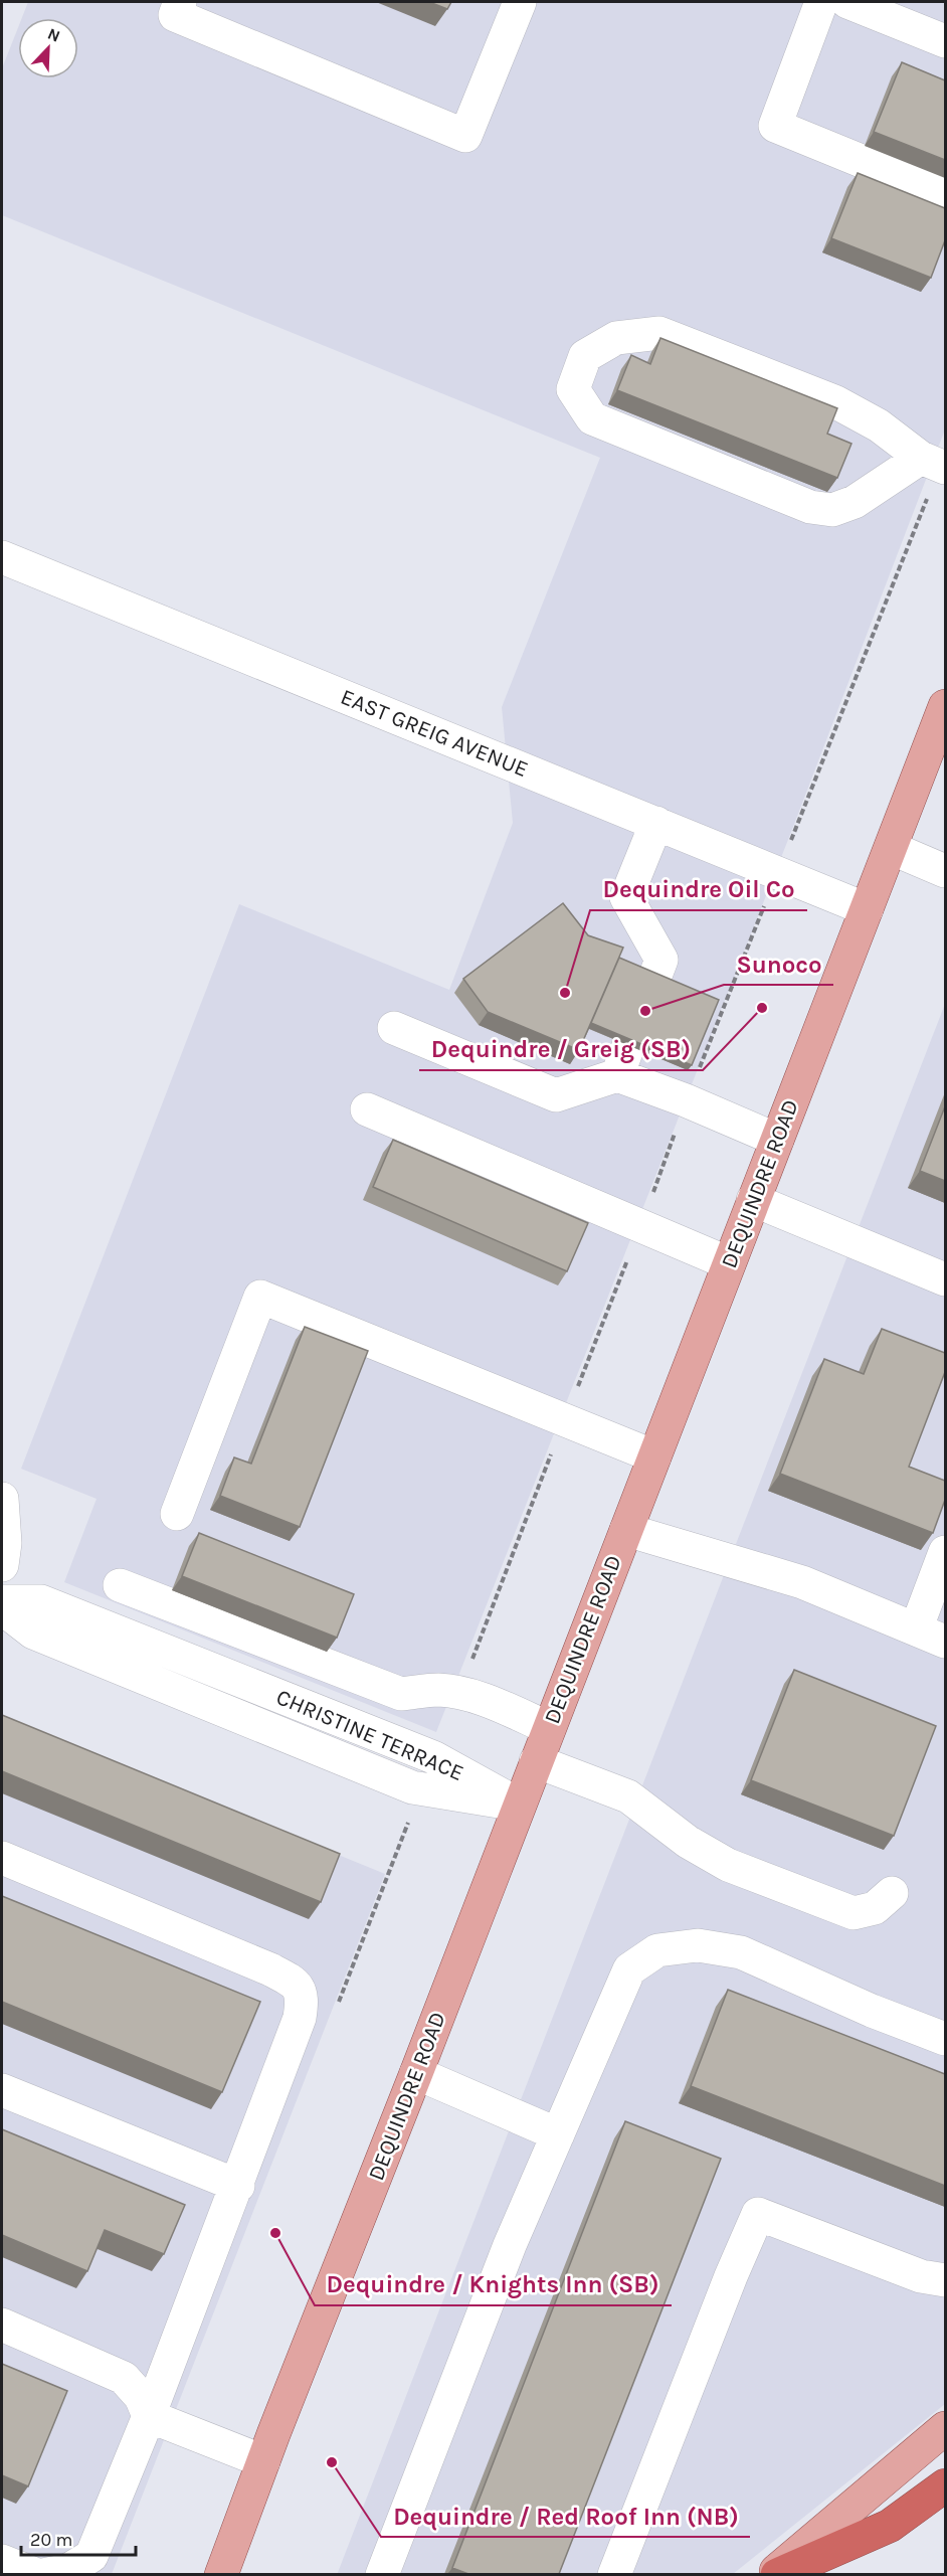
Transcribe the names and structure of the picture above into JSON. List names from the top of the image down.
{
  "streets": {
    "main road": ["DEQUINDRE ROAD"],
    "street": ["EAST GREIG AVENUE", "CHRISTINE TERRACE"]
  },
  "crossings": [
    ["EAST GREIG AVENUE", "DEQUINDRE ROAD"],
    ["DEQUINDRE ROAD", "CHRISTINE TERRACE"]
  ],
  "places": [
    "Dequindre Oil Co",
    "Dequindre / Greig (SB)",
    "Sunoco",
    "Dequindre / Knights Inn (SB)",
    "Dequindre / Red Roof Inn (NB)"
  ],
  "scale_bar": "20 m",
  "north": "top right"
}
